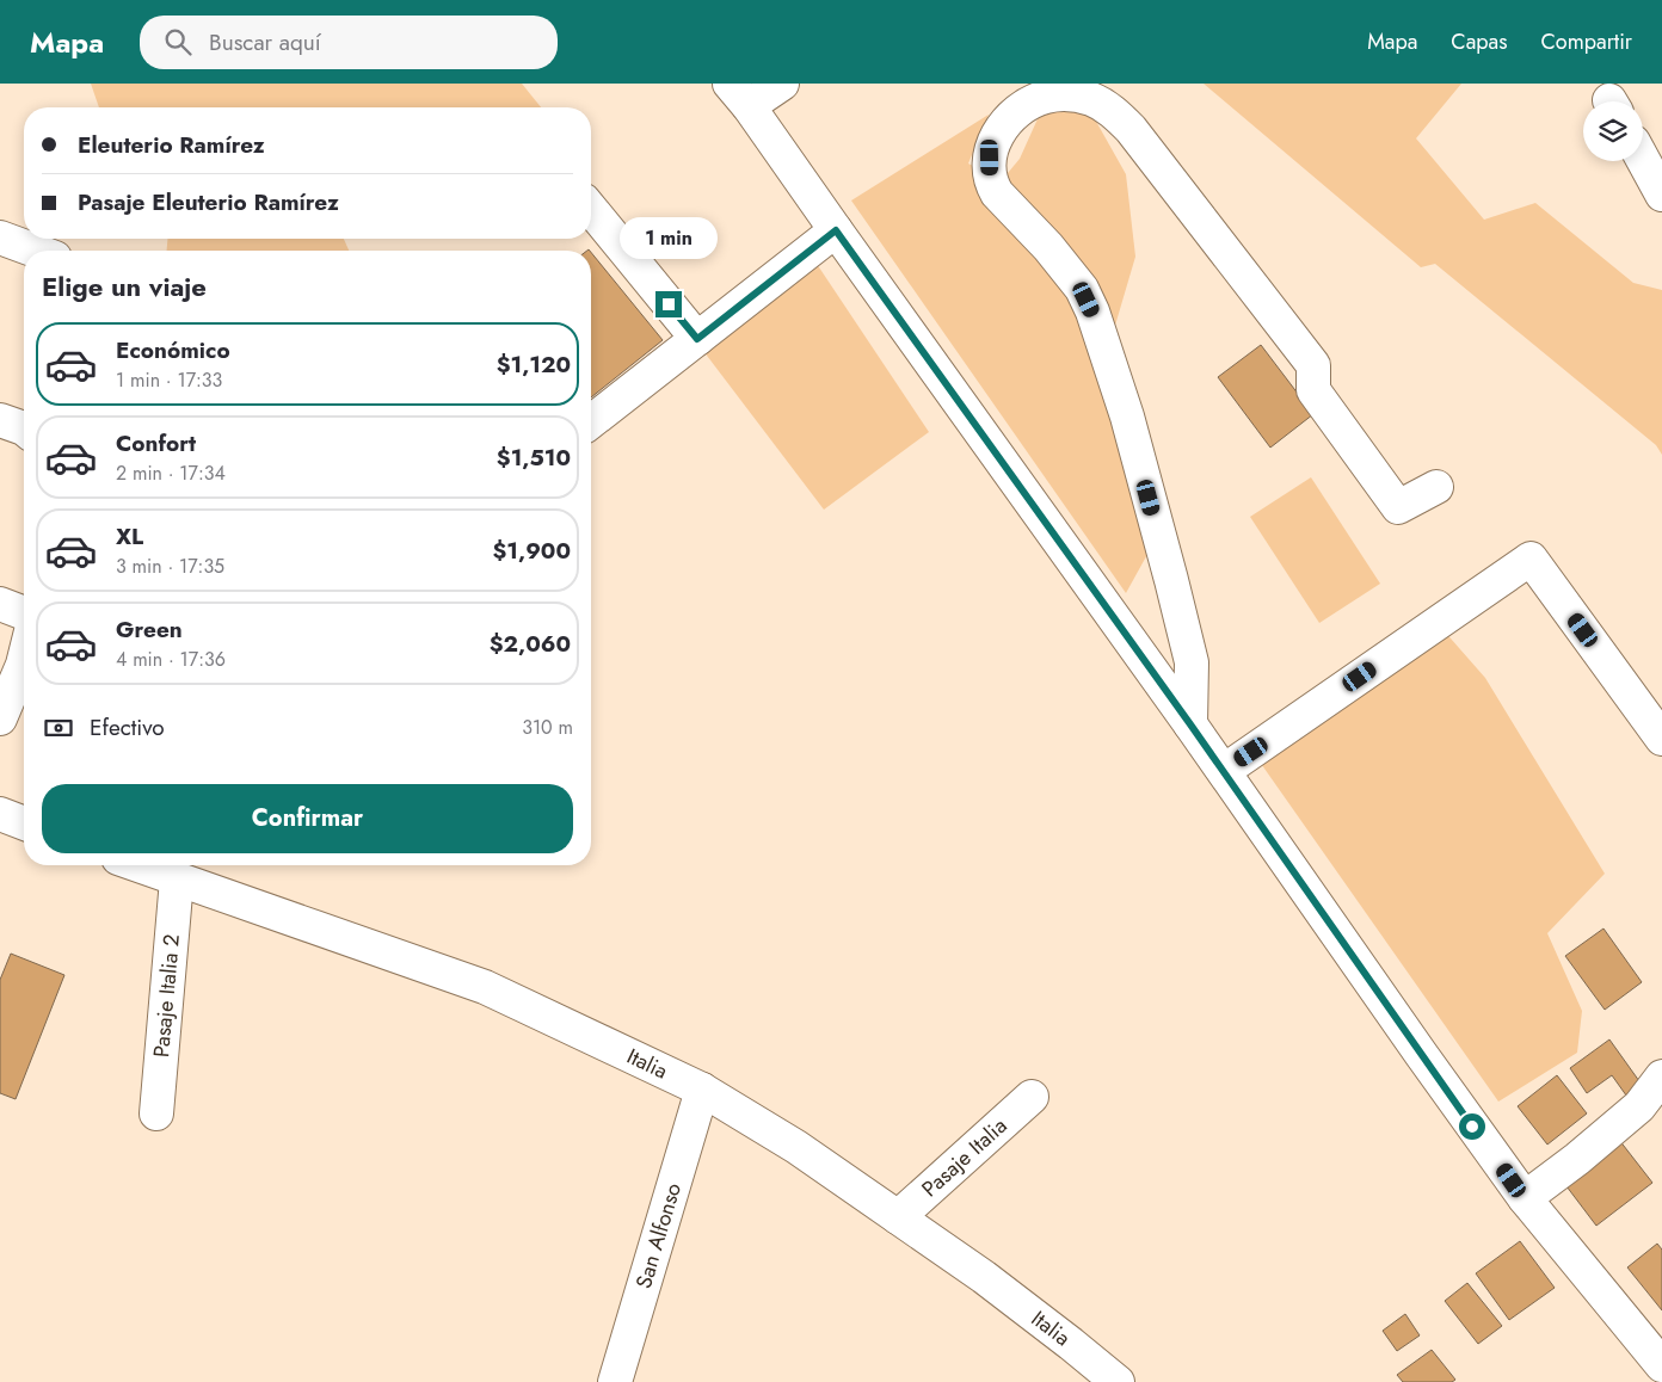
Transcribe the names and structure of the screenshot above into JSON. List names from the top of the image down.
{
  "streets": {
    "street": [
      "Pasaje Italia 2",
      "Italia",
      "Pasaje Italia",
      "San Alfonso"
    ]
  },
  "crossings": [
    ["Pasaje Italia 2", "Italia"],
    ["Italia", "Pasaje Italia"],
    ["Italia", "San Alfonso"]
  ],
  "page": {
    "header": "Mapa",
    "search": "Buscar aquí",
    "nav": ["Mapa", "Capas", "Compartir"],
    "banner": ["Eleuterio Ramírez", "Pasaje Eleuterio Ramírez"],
    "bubble": "1 min",
    "heading": "Elige un viaje",
    "list": [
      {
        "name": "Económico",
        "note": "1 min · 17:33",
        "value": "$1,120"
      },
      {
        "name": "Confort",
        "note": "2 min · 17:34",
        "value": "$1,510"
      },
      {
        "name": "XL",
        "note": "3 min · 17:35",
        "value": "$1,900"
      },
      {
        "name": "Green",
        "note": "4 min · 17:36",
        "value": "$2,060"
      }
    ],
    "pay": ["Efectivo", "310 m"],
    "buttons": "Confirmar"
  }
}
